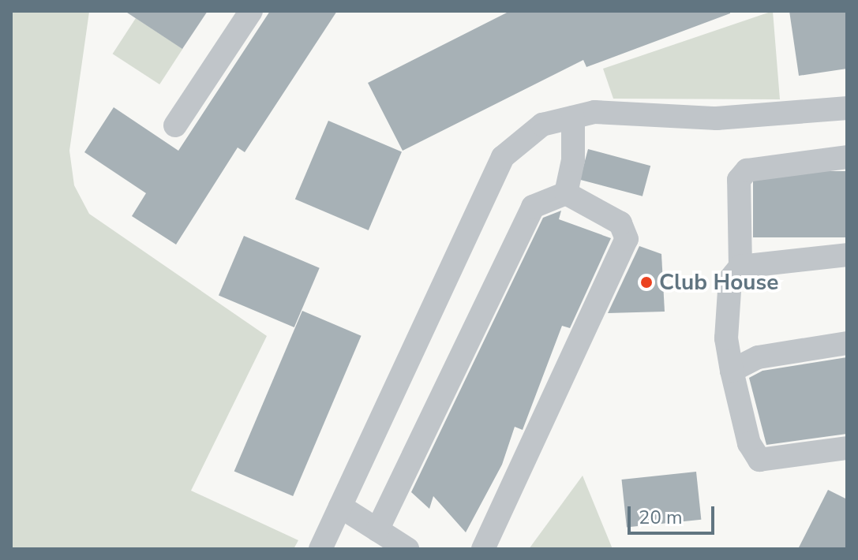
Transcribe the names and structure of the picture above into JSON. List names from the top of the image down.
{
  "places": ["Club House"],
  "scale_bar": "20 m"
}
